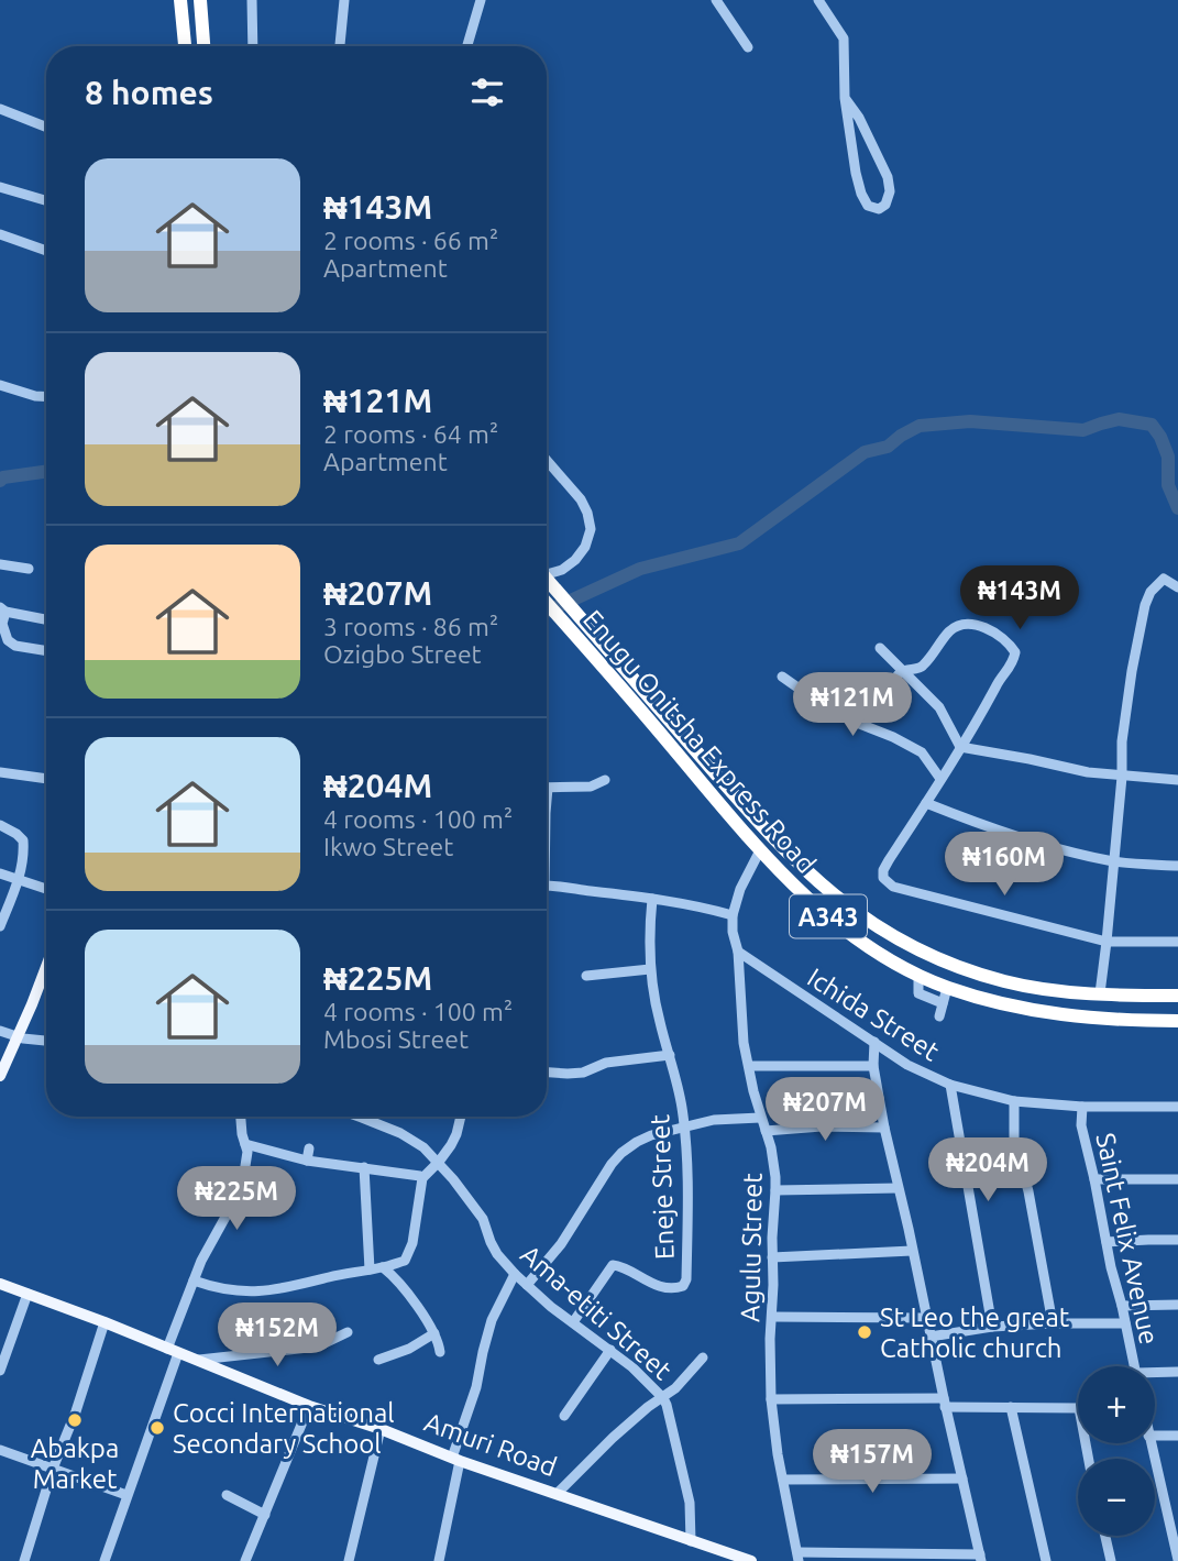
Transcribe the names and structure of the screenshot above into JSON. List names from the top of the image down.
{
  "streets": {
    "highway": ["Enugu Onitsha Express Road", "A343"],
    "main road": ["Amuri Road"],
    "street": [
      "Ichida Street",
      "Eneje Street",
      "Saint Felix Avenue",
      "Agulu Street",
      "Ama-etiti Street"
    ]
  },
  "crossings": [
    ["Enugu Onitsha Express Road", "Agulu Street"],
    ["Ichida Street", "Saint Felix Avenue"],
    ["Ichida Street", "Agulu Street"],
    ["Eneje Street", "Ama-etiti Street"],
    ["Ama-etiti Street", "Amuri Road"]
  ],
  "places": ["St Leo the great Catholic church", "Abakpa Market", "Cocci International Secondary School"],
  "page": {
    "heading": "8 homes",
    "list": [
      {
        "name": "₦143M",
        "note": "2 rooms · 66 m² · Apartment"
      },
      {
        "name": "₦121M",
        "note": "2 rooms · 64 m² · Apartment"
      },
      {
        "name": "₦207M",
        "note": "3 rooms · 86 m² · Ozigbo Street"
      },
      {
        "name": "₦204M",
        "note": "4 rooms · 100 m² · Ikwo Street"
      },
      {
        "name": "₦225M",
        "note": "4 rooms · 100 m² · Mbosi Street"
      }
    ],
    "price": [
      "₦143M",
      "₦121M",
      "₦160M",
      "₦207M",
      "₦204M",
      "₦225M",
      "₦152M",
      "₦157M"
    ],
    "map_buttons": ["+", "−"]
  }
}
